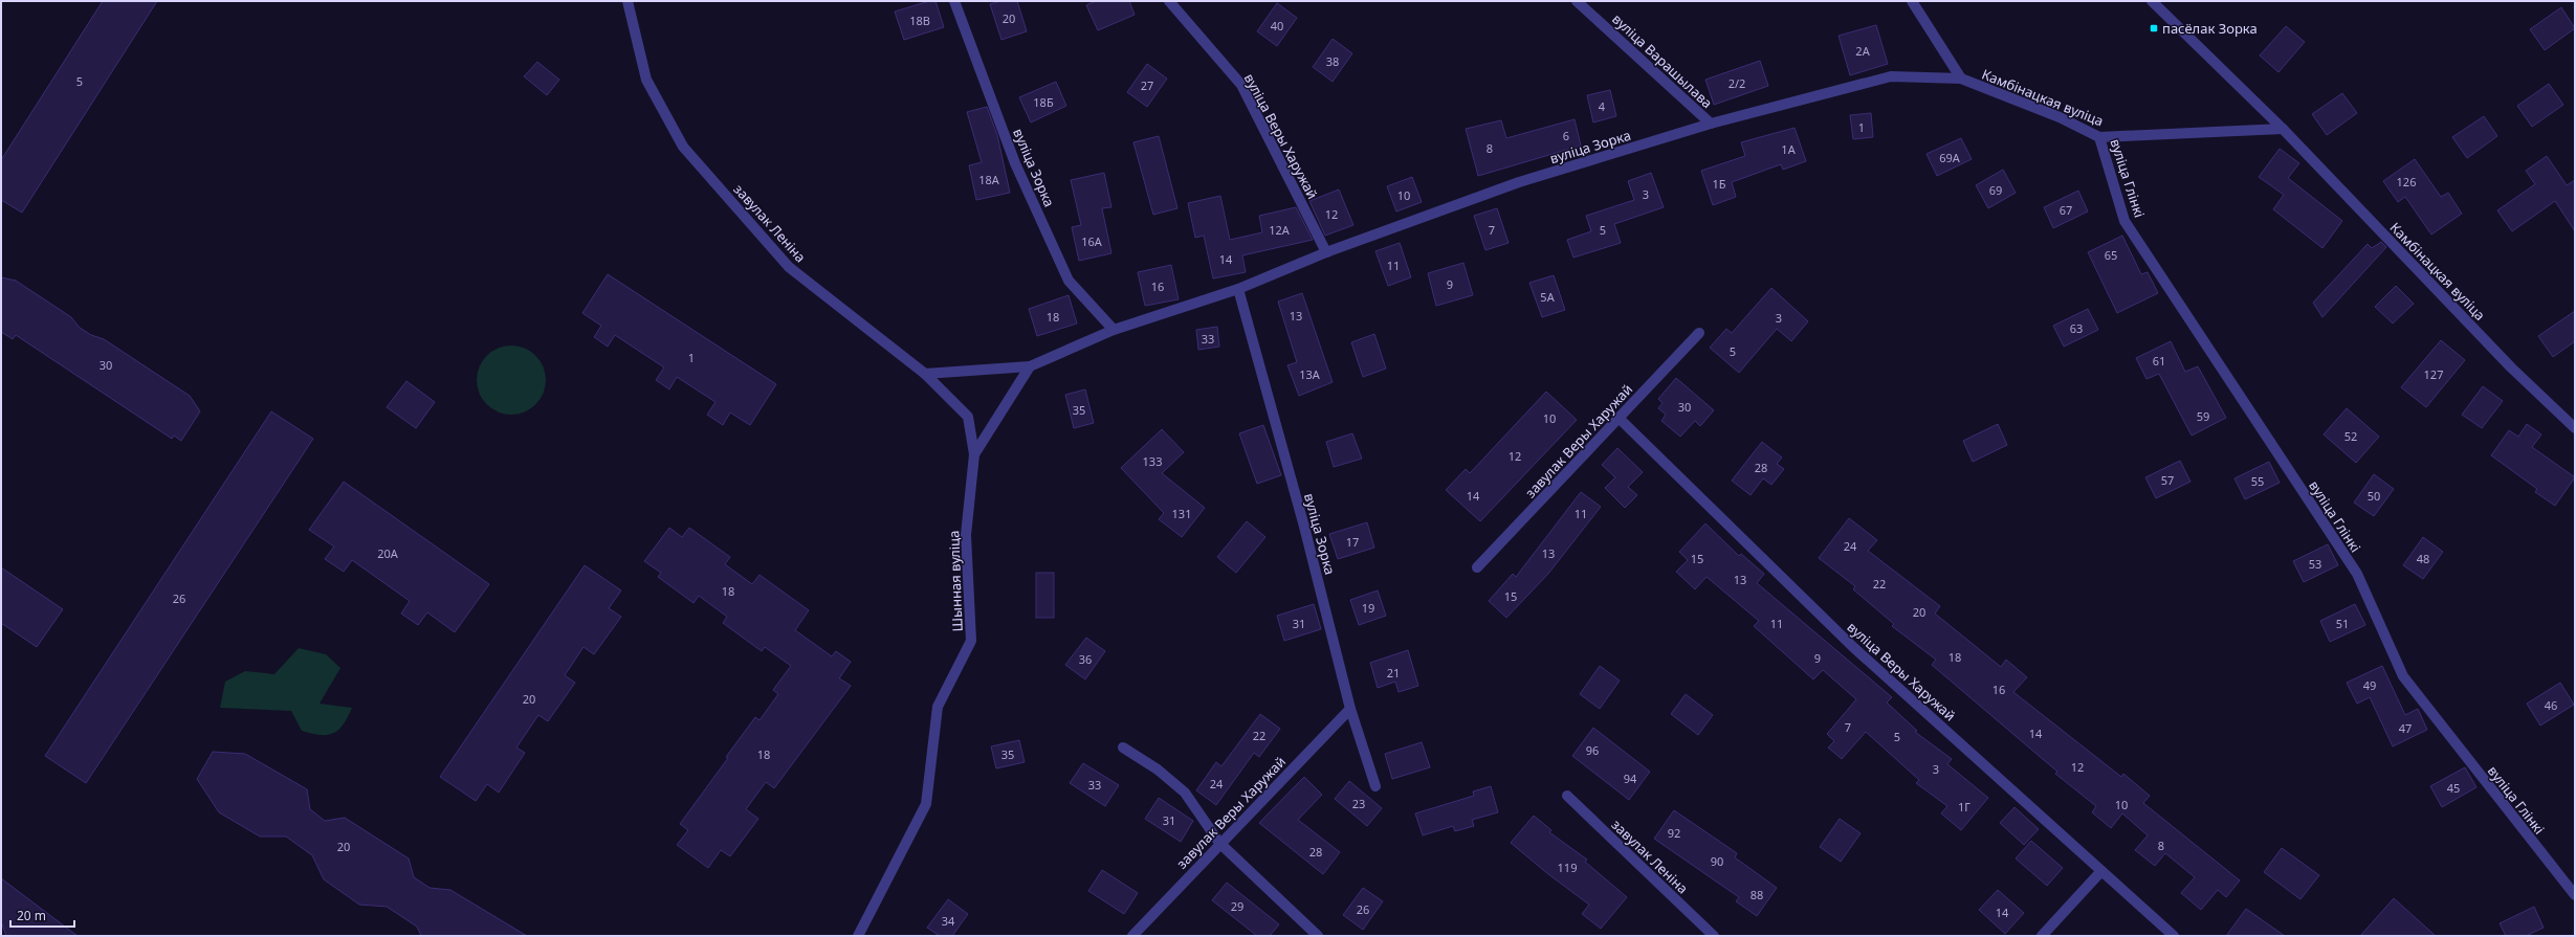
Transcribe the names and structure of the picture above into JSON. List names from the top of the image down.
{
  "streets": {
    "street": [
      "вуліца Варашылава",
      "Камбінацкая вуліца",
      "вуліца Веры Харужай",
      "вуліца Зорка",
      "вуліца Глінкі",
      "завулак Леніна",
      "завулак Веры Харужай",
      "Шынная вуліца"
    ]
  },
  "crossings": [
    ["вуліца Варашылава", "вуліца Зорка"],
    ["Камбінацкая вуліца", "вуліца Зорка"],
    ["Камбінацкая вуліца", "вуліца Глінкі"],
    ["вуліца Веры Харужай", "вуліца Зорка"],
    ["вуліца Веры Харужай", "завулак Веры Харужай"],
    ["вуліца Зорка", "завулак Веры Харужай"],
    ["вуліца Зорка", "Шынная вуліца"],
    ["завулак Леніна", "Шынная вуліца"]
  ],
  "places": {
    "transit": ["пасёлак Зорка"]
  },
  "house_numbers": [
    "20",
    "18В",
    "40",
    "2А",
    "38",
    "5",
    "2/2",
    "27",
    "18Б",
    "4",
    "1",
    "6",
    "8",
    "1А",
    "69А",
    "18А",
    "126",
    "1Б",
    "69",
    "3",
    "10",
    "67",
    "12",
    "12А",
    "7",
    "5",
    "16А",
    "65",
    "14",
    "11",
    "9",
    "16",
    "5А",
    "13",
    "18",
    "3",
    "63",
    "33",
    "5",
    "1",
    "61",
    "30",
    "13А",
    "127",
    "30",
    "35",
    "59",
    "10",
    "52",
    "12",
    "133",
    "28",
    "57",
    "55",
    "14",
    "50",
    "131",
    "11",
    "17",
    "24",
    "20А",
    "13",
    "15",
    "48",
    "53",
    "13",
    "22",
    "18",
    "15",
    "26",
    "19",
    "20",
    "31",
    "11",
    "51",
    "18",
    "9",
    "36",
    "21",
    "49",
    "16",
    "20",
    "46",
    "7",
    "47",
    "14",
    "22",
    "5",
    "96",
    "18",
    "35",
    "12",
    "3",
    "94",
    "24",
    "33",
    "45",
    "23",
    "10",
    "1Г",
    "31",
    "92",
    "8",
    "20",
    "28",
    "90",
    "119",
    "88",
    "29",
    "26",
    "14",
    "34"
  ],
  "scale_bar": "20 m"
}
